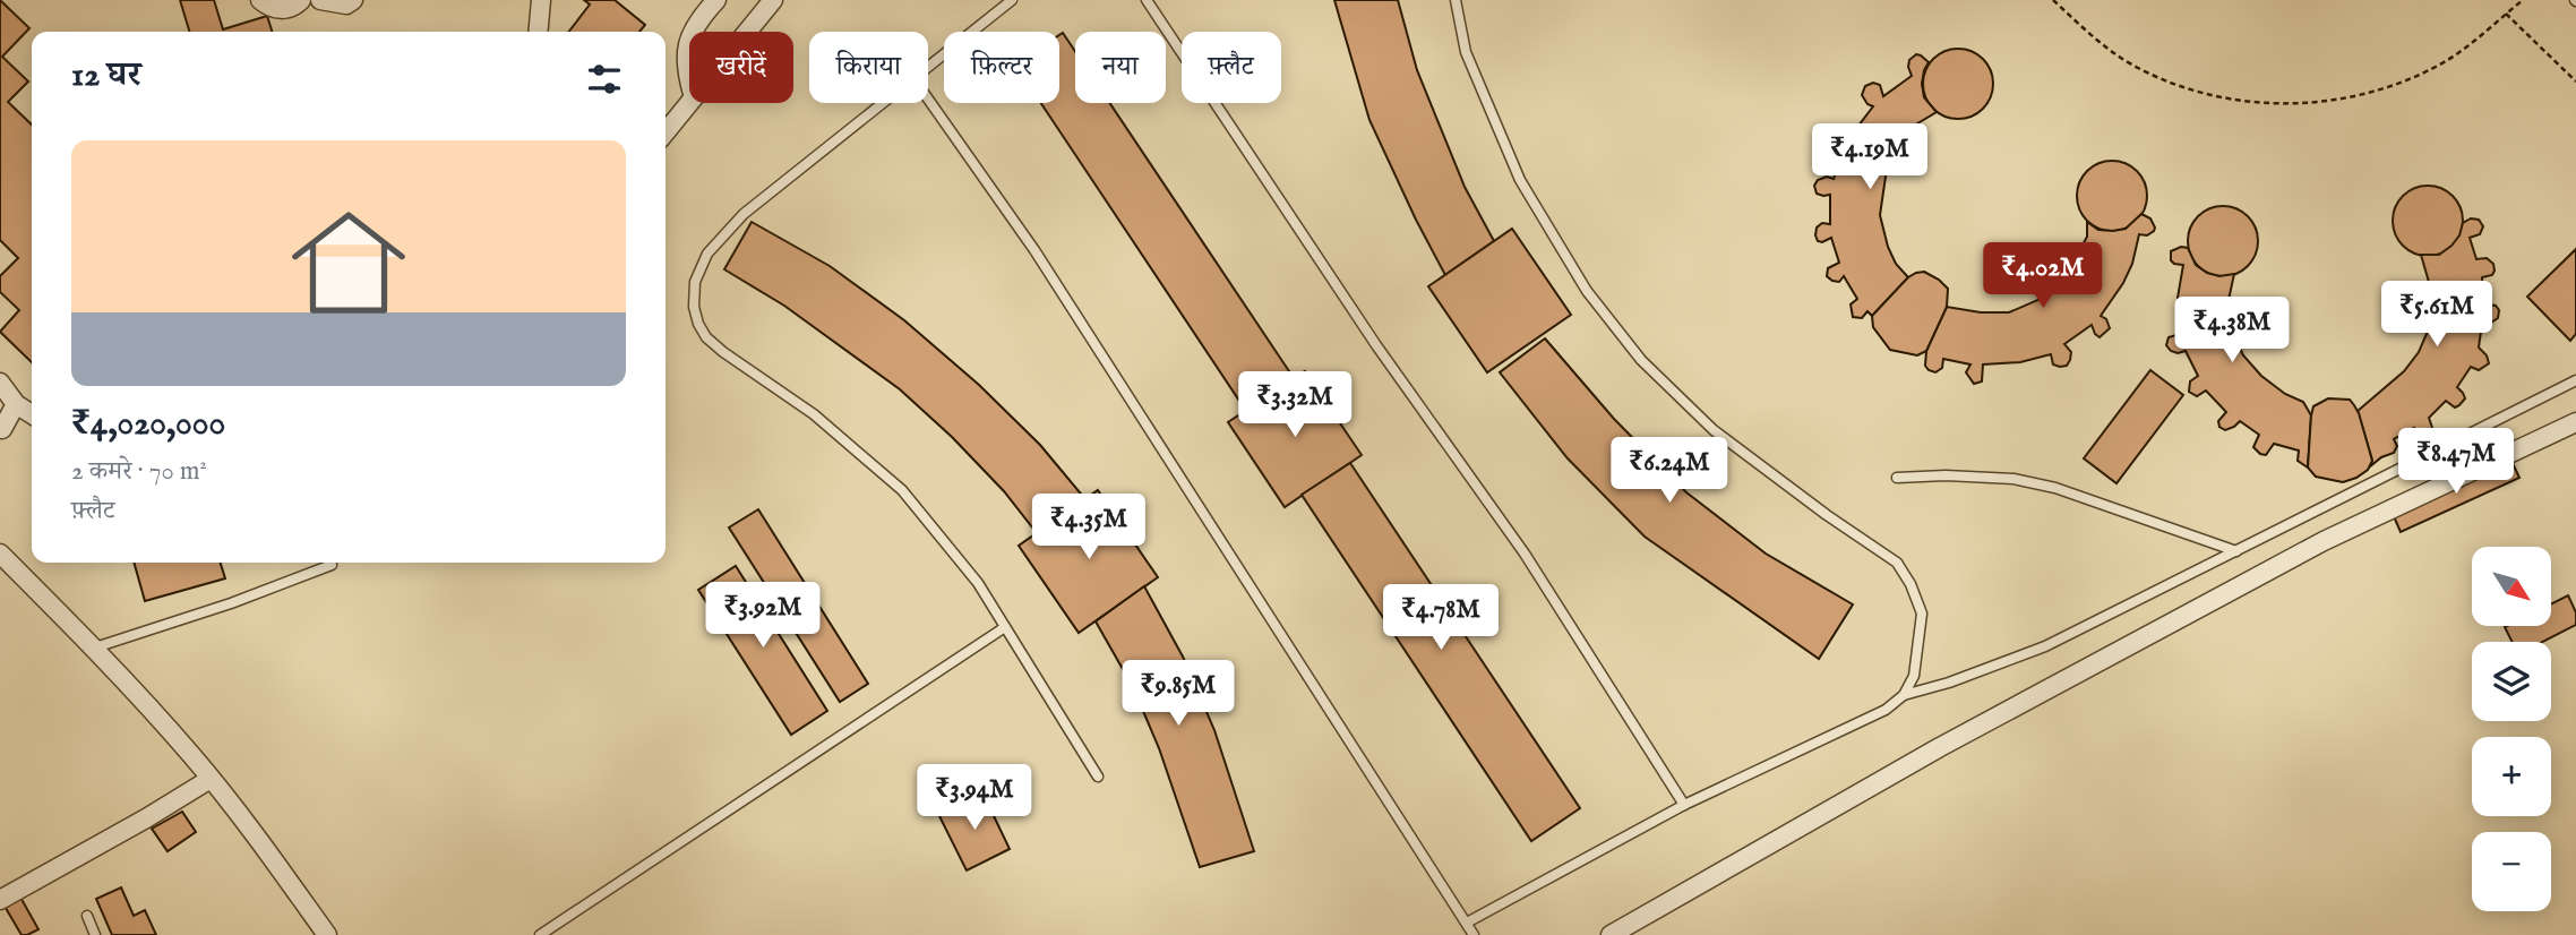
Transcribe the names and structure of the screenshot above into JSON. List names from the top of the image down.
{
  "north": "bottom right",
  "page": {
    "chip": [
      "खरीदें",
      "किराया",
      "फ़िल्टर",
      "नया",
      "फ़्लैट"
    ],
    "heading": "12 घर",
    "price": [
      "₹4.19M",
      "₹4.02M",
      "₹5.61M",
      "₹4.38M",
      "₹3.32M",
      "₹8.47M",
      "₹6.24M",
      "₹4.35M",
      "₹3.92M",
      "₹4.78M",
      "₹9.85M",
      "₹3.94M"
    ],
    "list": [
      {
        "name": "₹4,020,000",
        "note": "2 कमरे · 70 m² · फ़्लैट"
      }
    ],
    "map_buttons": ["+", "−"]
  }
}
